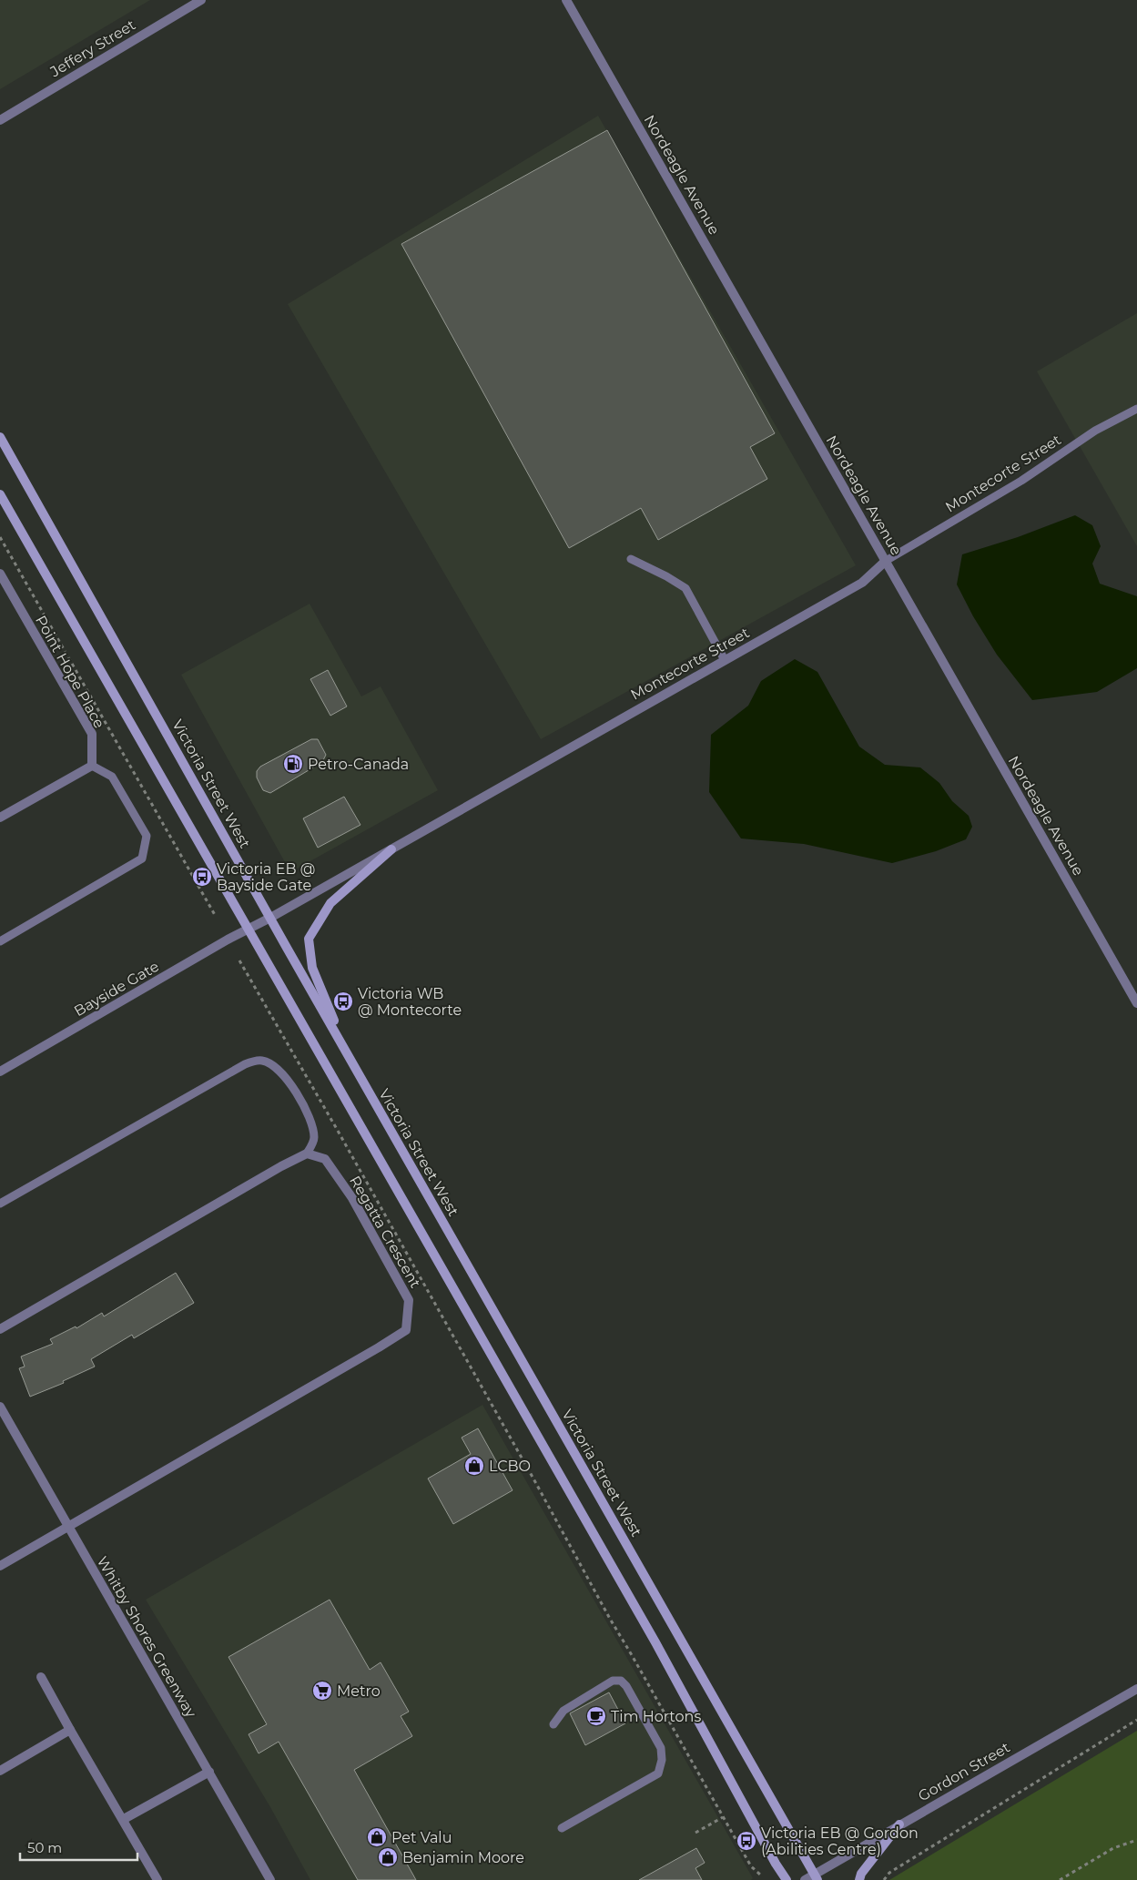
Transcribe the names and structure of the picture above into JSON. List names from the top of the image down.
{
  "streets": {
    "main road": ["Victoria Street West"],
    "street": [
      "Jeffery Street",
      "Nordeagle Avenue",
      "Montecorte Street",
      "Point Hope Place",
      "Bayside Gate",
      "Regatta Crescent",
      "Whitby Shores Greenway",
      "Gordon Street"
    ]
  },
  "crossings": [
    ["Nordeagle Avenue", "Montecorte Street"],
    ["Montecorte Street", "Victoria Street West"],
    ["Montecorte Street", "Bayside Gate"],
    ["Victoria Street West", "Gordon Street"],
    ["Regatta Crescent", "Whitby Shores Greenway"]
  ],
  "places": {
    "fuel station": ["Petro-Canada"],
    "bus stop": ["Victoria EB @ Bayside Gate", "Victoria WB @ Montecorte", "Victoria EB @ Gordon (Abilities Centre)"],
    "shop": ["LCBO", "Pet Valu", "Benjamin Moore"],
    "supermarket": ["Metro"],
    "cafe": ["Tim Hortons"]
  },
  "scale_bar": "50 m"
}
